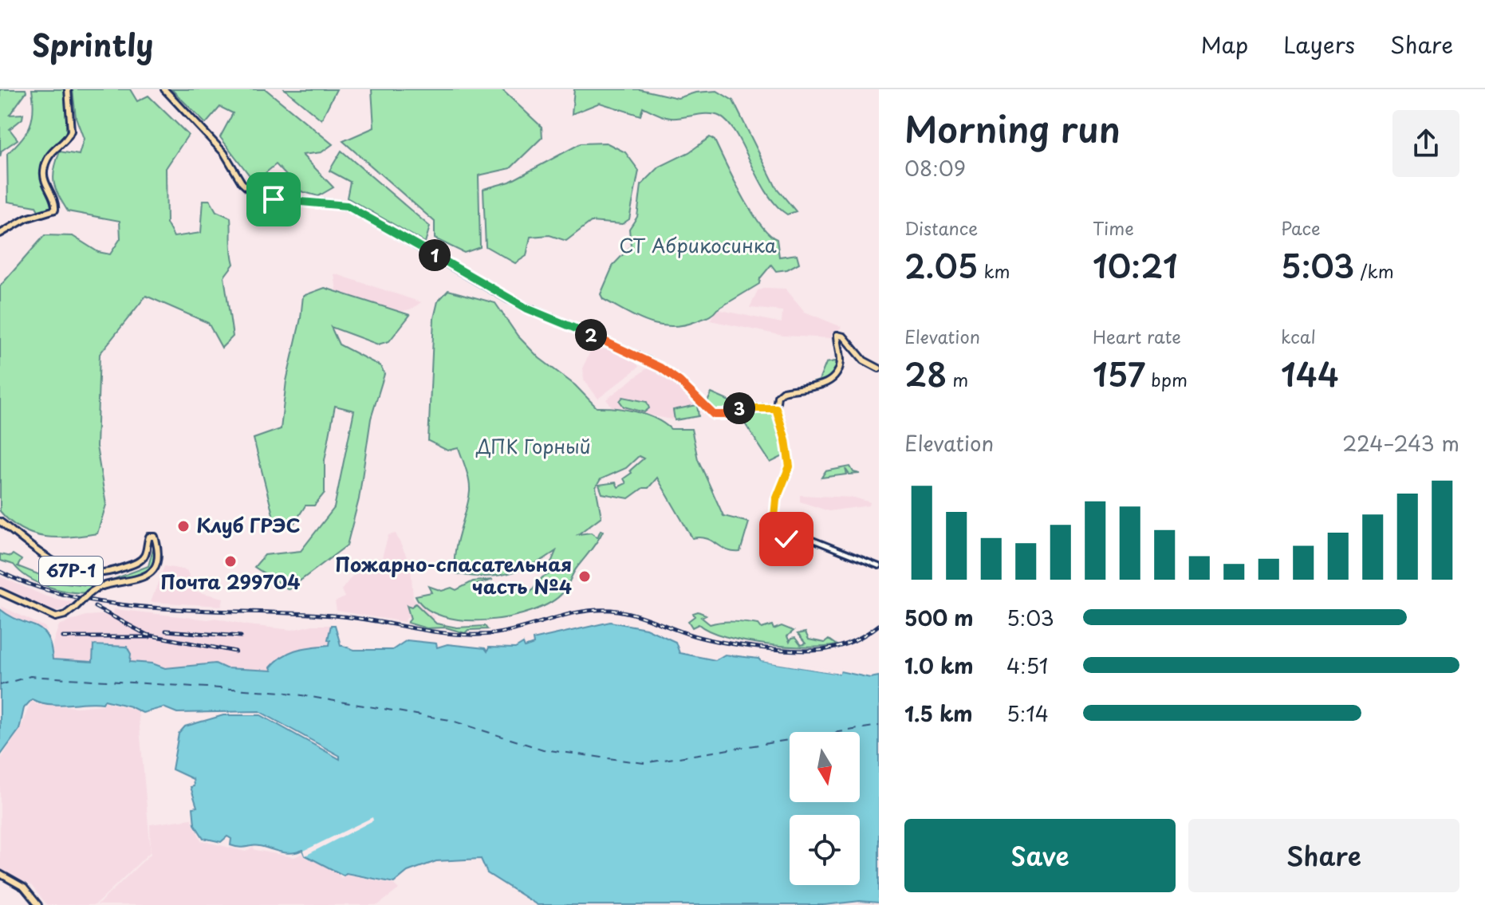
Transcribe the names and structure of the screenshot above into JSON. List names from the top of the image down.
{
  "streets": {
    "main road": ["67Р-1"]
  },
  "parks": ["СТ Абрикосинка", "ДПК Горный"],
  "places": ["Клуб ГРЭС", "Почта 299704", "Пожарно-спасательная часть №4"],
  "north": "bottom",
  "page": {
    "header": "Sprintly",
    "nav": ["Map", "Layers", "Share"],
    "heading": ["Morning run", "08:09"],
    "stats": [
      ["Distance", "2.05 km"],
      ["Time", "10:21"],
      ["Pace", "5:03 /km"],
      ["Elevation", "28 m"],
      ["Heart rate", "157 bpm"],
      ["kcal", "144"]
    ],
    "pins": ["1", "2", "3"],
    "chart": ["Elevation", "224–243 m"],
    "list": [
      {
        "name": "500 m",
        "note": "5:03"
      },
      {
        "name": "1.0 km",
        "note": "4:51"
      },
      {
        "name": "1.5 km",
        "note": "5:14"
      }
    ],
    "buttons": ["Save", "Share"]
  }
}
